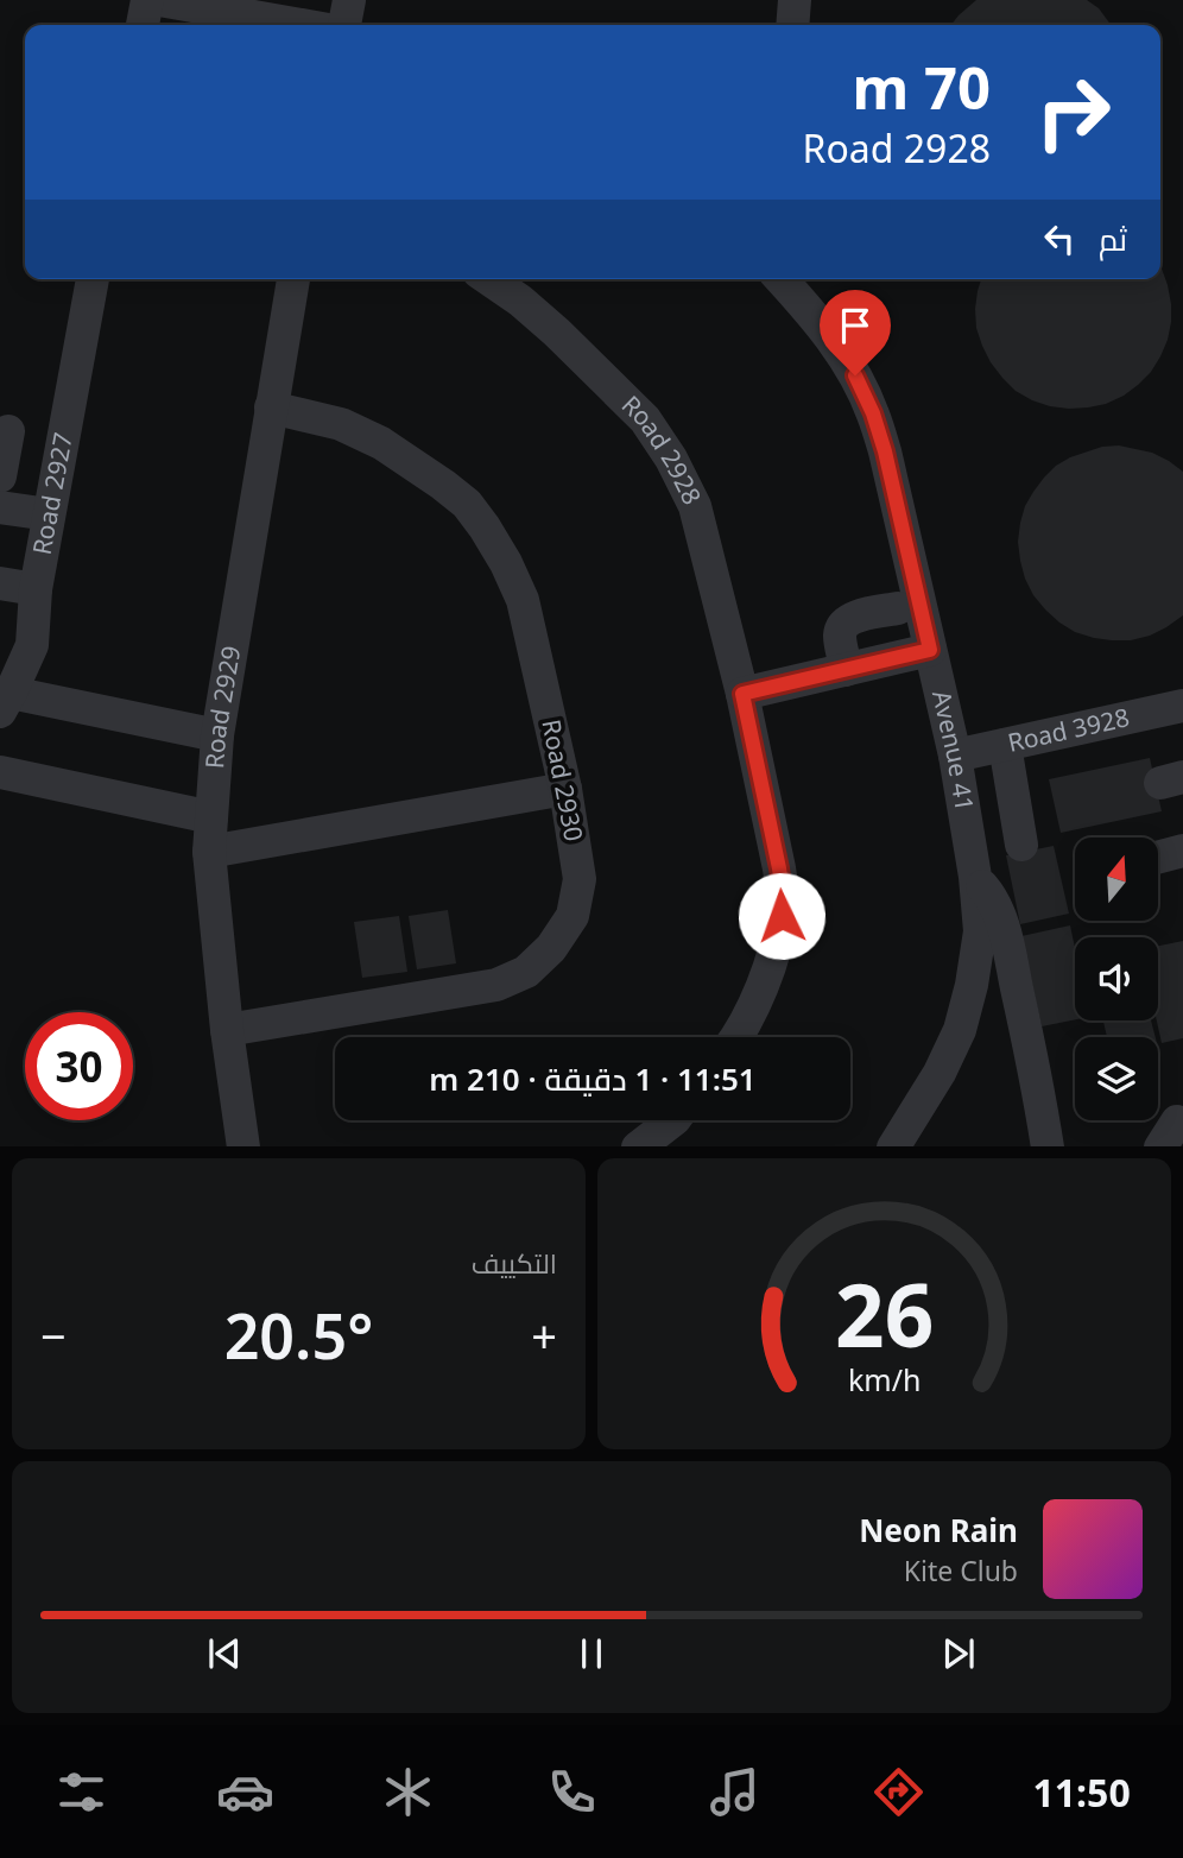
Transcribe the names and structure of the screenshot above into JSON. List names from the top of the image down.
{
  "streets": {
    "street": [
      "Road 2928",
      "Road 2927",
      "Road 2929",
      "Road 3928",
      "Avenue 41",
      "Road 2930"
    ]
  },
  "crossings": [
    ["Road 2929", "Road 2930"],
    ["Road 3928", "Avenue 41"]
  ],
  "north": "top",
  "page": {
    "turn": ["70 m", "Road 2928"],
    "then": "ثم",
    "limit": "30",
    "trip": "11:51 · 1 دقيقة · 210 m",
    "tile": "التكييف",
    "heat": ["−", "20.5°", "+"],
    "song": ["Neon Rain", "Kite Club"],
    "tabs": "11:50",
    "gauge": ["26", "km/h"]
  }
}
